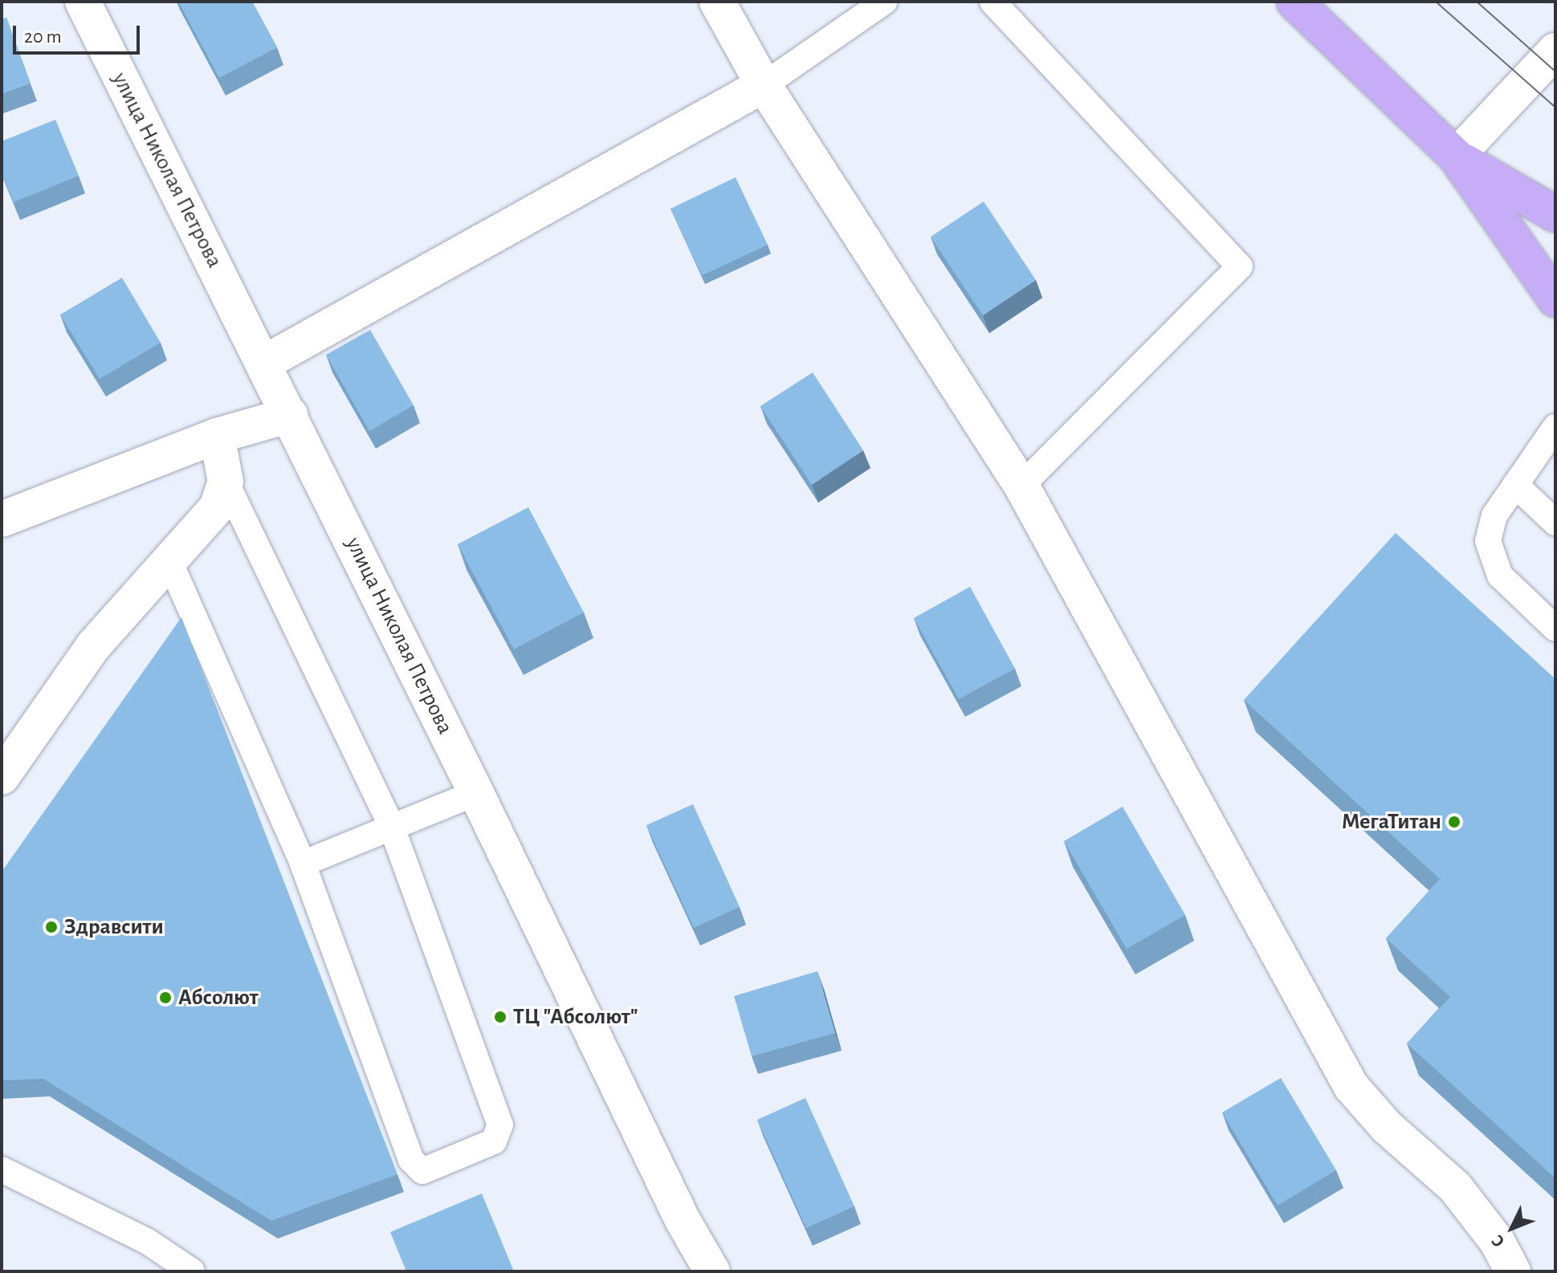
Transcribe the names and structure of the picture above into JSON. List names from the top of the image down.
{
  "streets": {
    "street": ["улица Николая Петрова"]
  },
  "places": [
    "МегаТитан",
    "Здравсити",
    "Абсолют",
    "ТЦ \"Абсолют\""
  ],
  "scale_bar": "20 m",
  "north": "bottom left"
}
